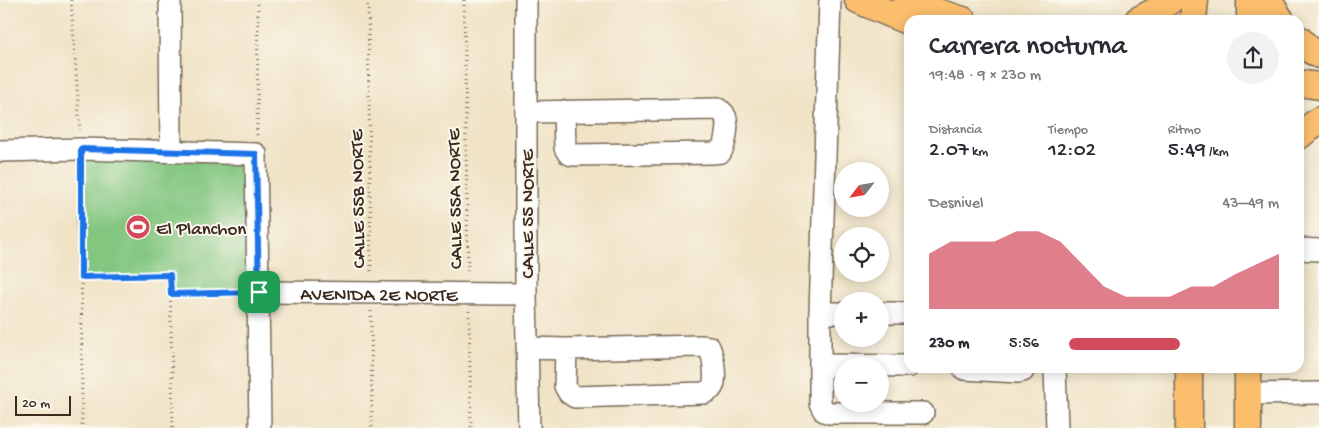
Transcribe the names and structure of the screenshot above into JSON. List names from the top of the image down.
{
  "streets": {
    "street": ["CALLE 55 NORTE", "AVENIDA 2E NORTE"],
    "path": ["CALLE 55B NORTE", "CALLE 55A NORTE"]
  },
  "crossings": [
    ["CALLE 55B NORTE", "AVENIDA 2E NORTE"],
    ["CALLE 55A NORTE", "AVENIDA 2E NORTE"],
    ["CALLE 55 NORTE", "AVENIDA 2E NORTE"]
  ],
  "places": {
    "sports": ["El Planchon"]
  },
  "scale_bar": "20 m",
  "north": "bottom left",
  "page": {
    "heading": ["Carrera nocturna", "19:48 · 9 × 230 m"],
    "stats": [
      ["Distancia", "2.07 km"],
      ["Tiempo", "12:02"],
      ["Ritmo", "5:49 /km"]
    ],
    "map_buttons": ["+", "−"],
    "chart": ["Desnivel", "43–49 m"],
    "list": [
      {
        "name": "230 m",
        "note": "5:56"
      }
    ],
    "scale": "20 m"
  }
}
